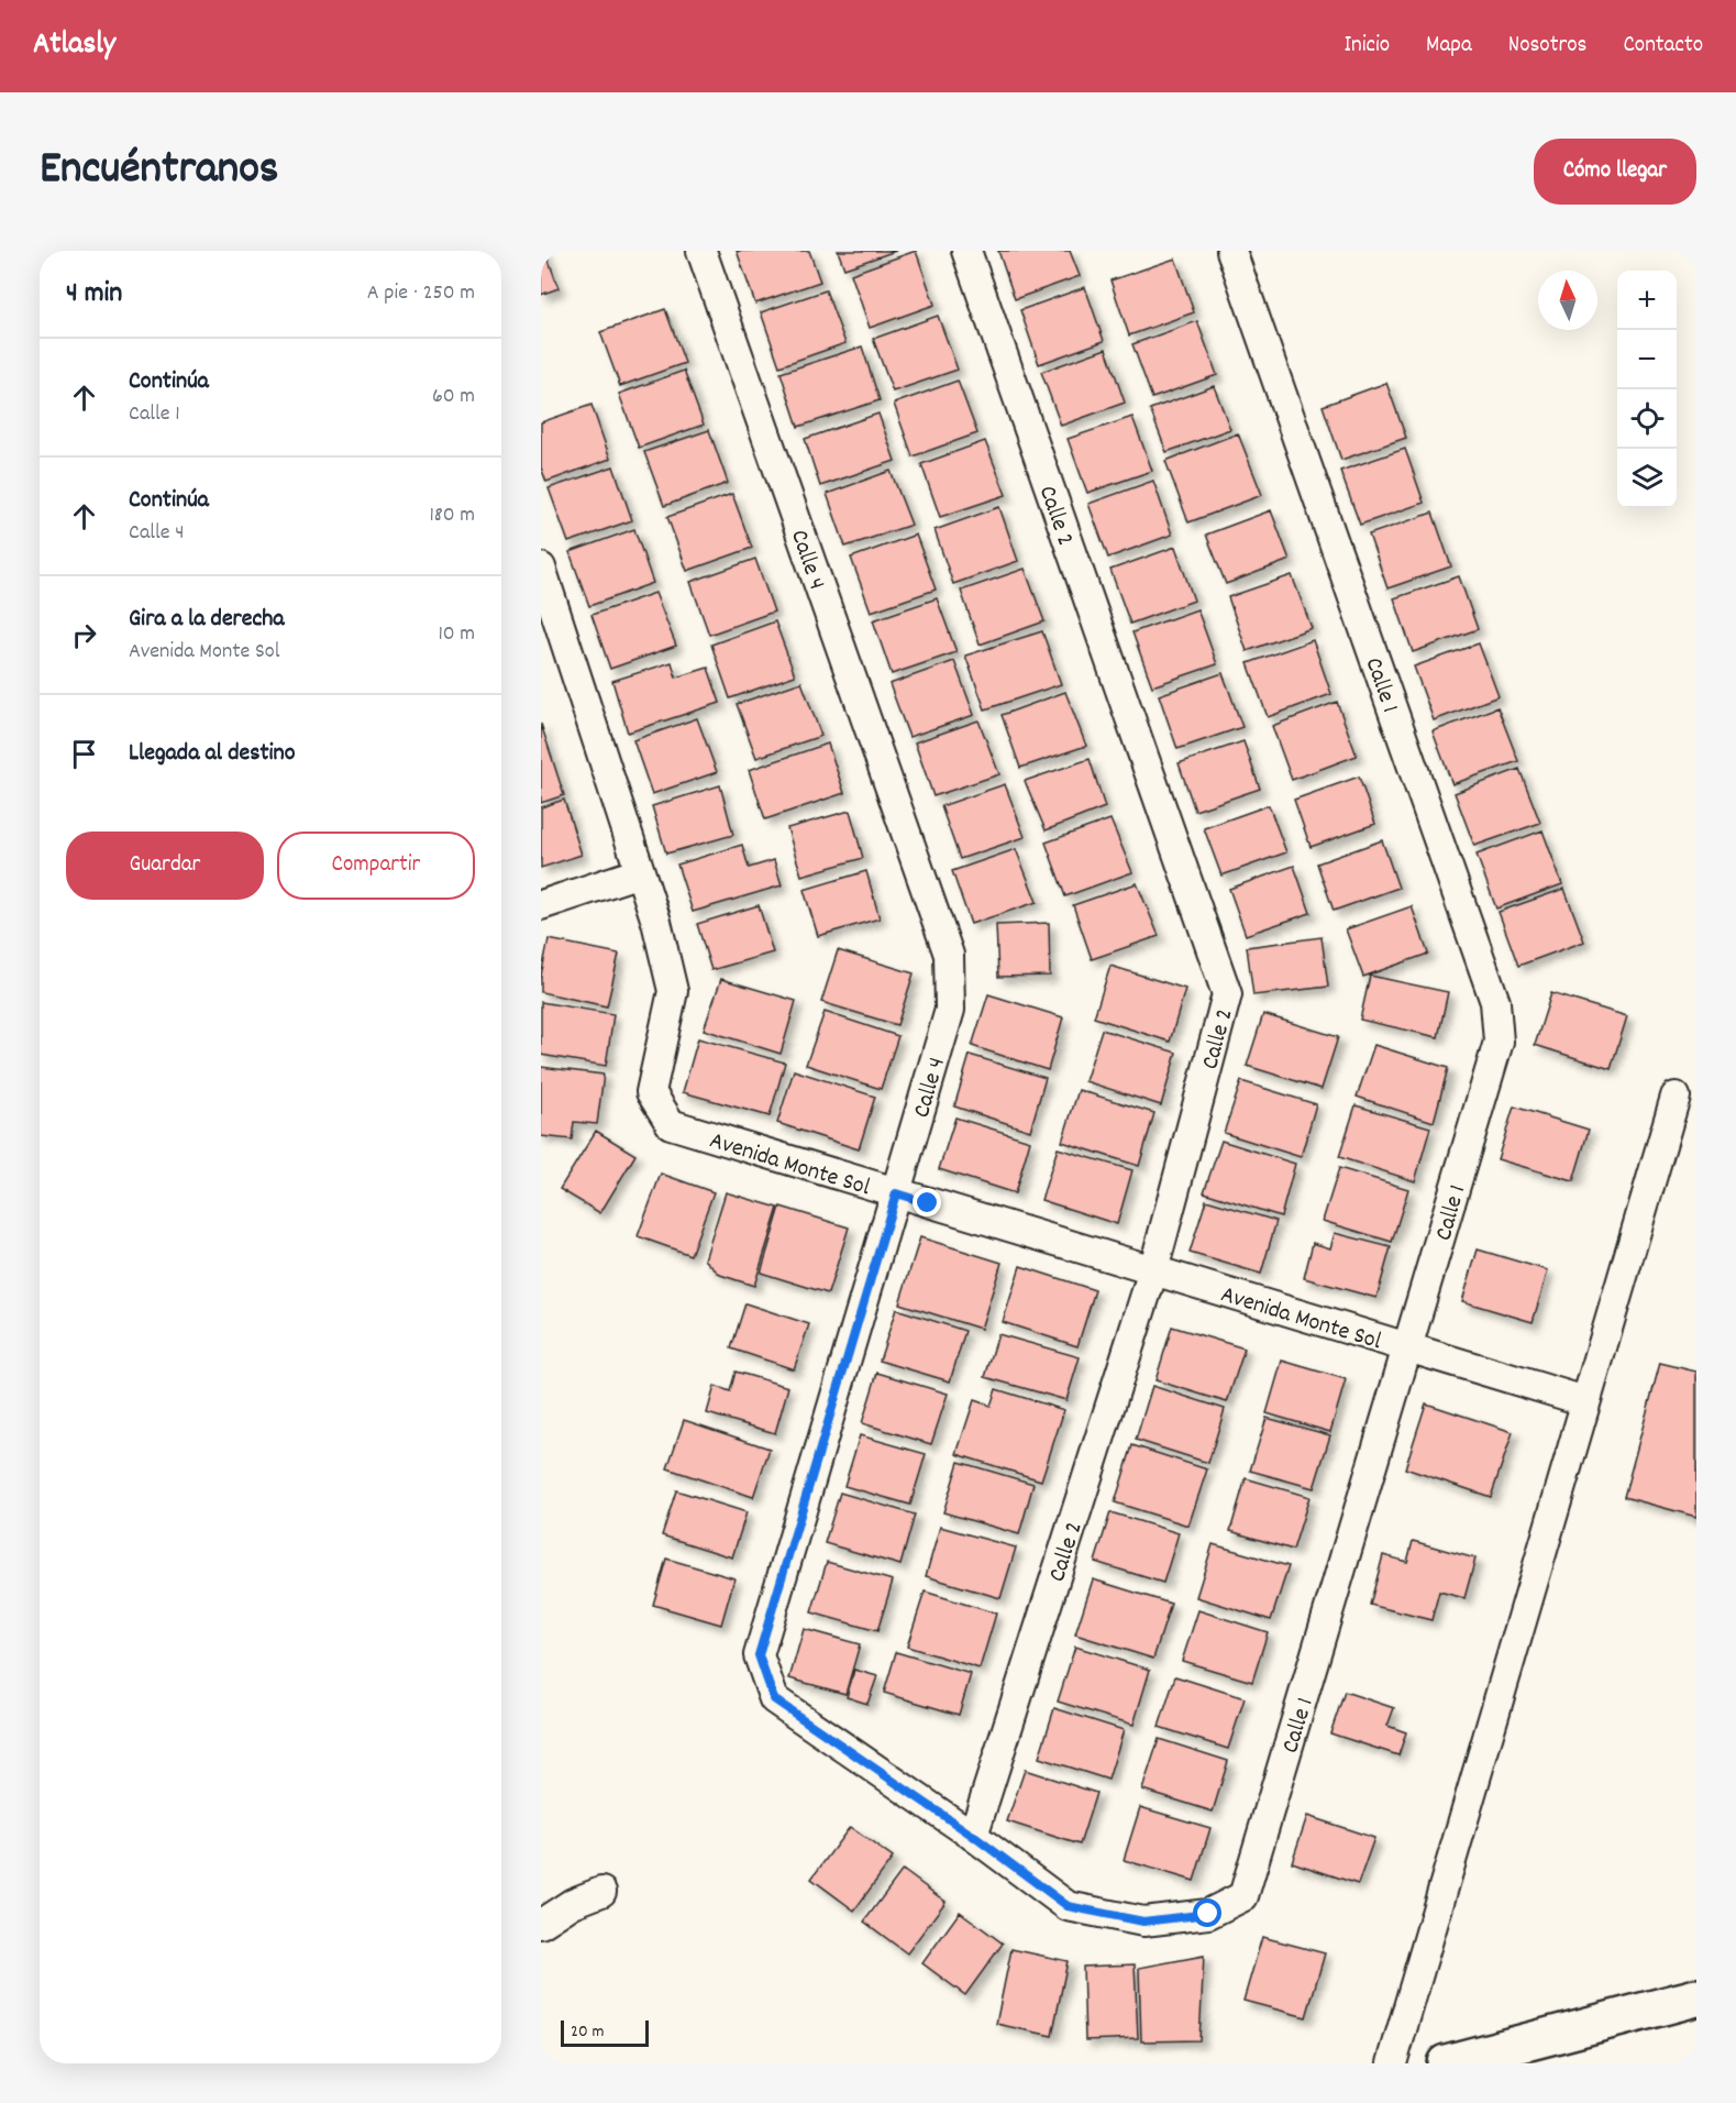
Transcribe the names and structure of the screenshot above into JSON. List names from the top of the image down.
{
  "streets": {
    "street": [
      "Calle 2",
      "Calle 4",
      "Calle 1",
      "Avenida Monte Sol"
    ]
  },
  "crossings": [
    ["Calle 2", "Calle 4"],
    ["Calle 2", "Calle 1"],
    ["Calle 2", "Avenida Monte Sol"],
    ["Calle 4", "Calle 1"],
    ["Calle 4", "Avenida Monte Sol"],
    ["Calle 1", "Avenida Monte Sol"]
  ],
  "scale_bar": "20 m",
  "north": "top",
  "page": {
    "header": "Atlasly",
    "nav": [
      "Inicio",
      "Mapa",
      "Nosotros",
      "Contacto"
    ],
    "title": "Encuéntranos",
    "buttons": [
      "Cómo llegar",
      ["Guardar", "Compartir"]
    ],
    "heading": ["4 min", "A pie · 250 m"],
    "map_buttons": ["+", "−"],
    "list": [
      ["Continúa", "Calle 1", "60 m"],
      ["Continúa", "Calle 4", "180 m"],
      ["Gira a la derecha", "Avenida Monte Sol", "10 m"],
      "Llegada al destino"
    ],
    "scale": "20 m"
  }
}
